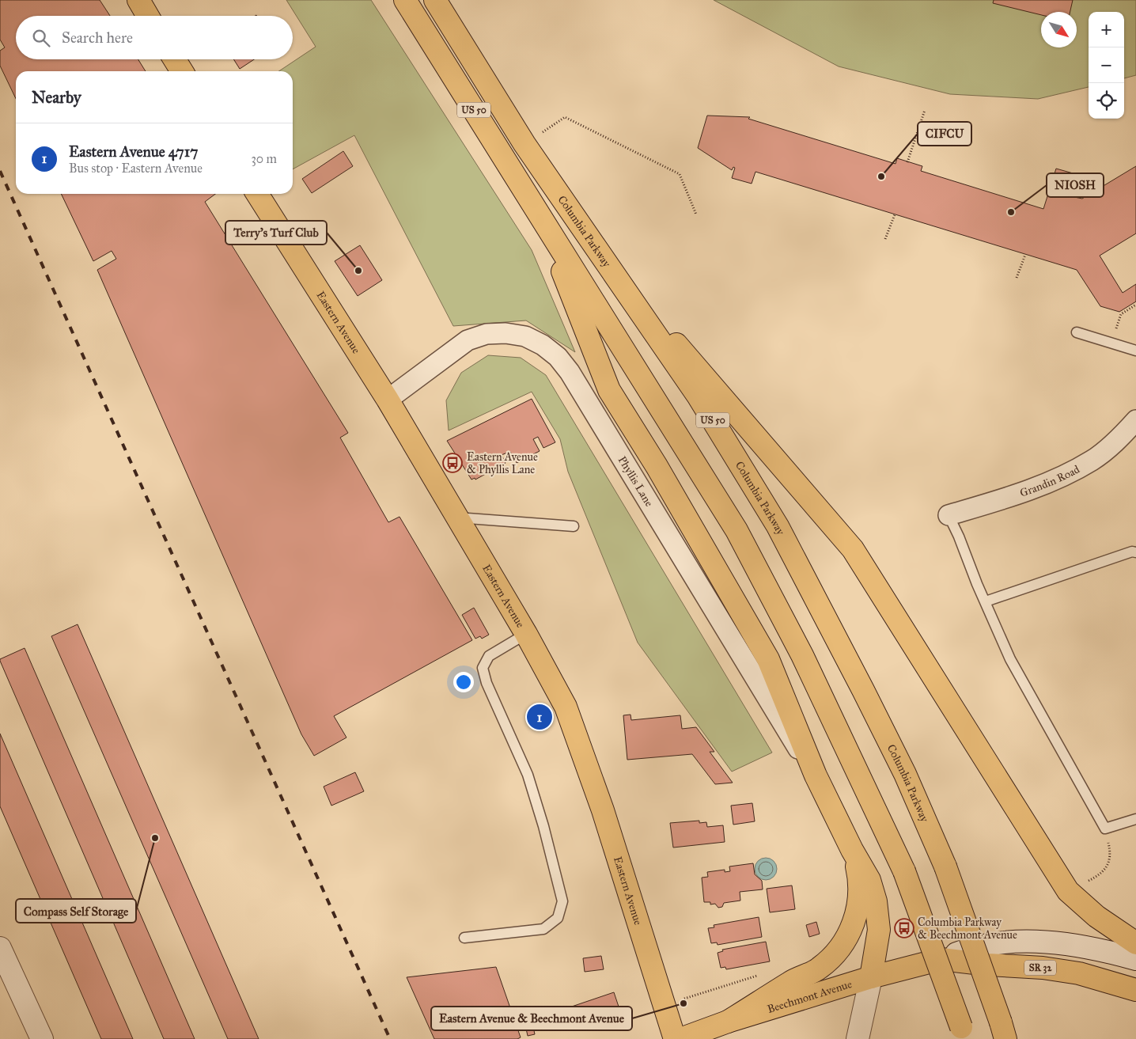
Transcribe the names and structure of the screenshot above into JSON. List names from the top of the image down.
{
  "streets": {
    "main road": [
      "US 50",
      "Columbia Parkway",
      "Eastern Avenue",
      "SR 32",
      "Beechmont Avenue"
    ],
    "street": ["Grandin Road", "Phyllis Lane"]
  },
  "crossings": [
    ["Eastern Avenue", "Phyllis Lane"]
  ],
  "places": {
    "other": [
      "CIFCU",
      "NIOSH",
      "Terry's Turf Club",
      "Compass Self Storage",
      "Eastern Avenue & Beechmont Avenue"
    ],
    "bus stop": ["Eastern Avenue & Phyllis Lane", "Columbia Parkway & Beechmont Avenue"]
  },
  "north": "bottom right",
  "page": {
    "map_buttons": ["+", "−"],
    "search": "Search here",
    "heading": "Nearby",
    "list": [
      {
        "mark": "1",
        "name": "Eastern Avenue 4717",
        "note": "Bus stop · Eastern Avenue",
        "value": "30 m"
      }
    ],
    "pins": "1"
  }
}
